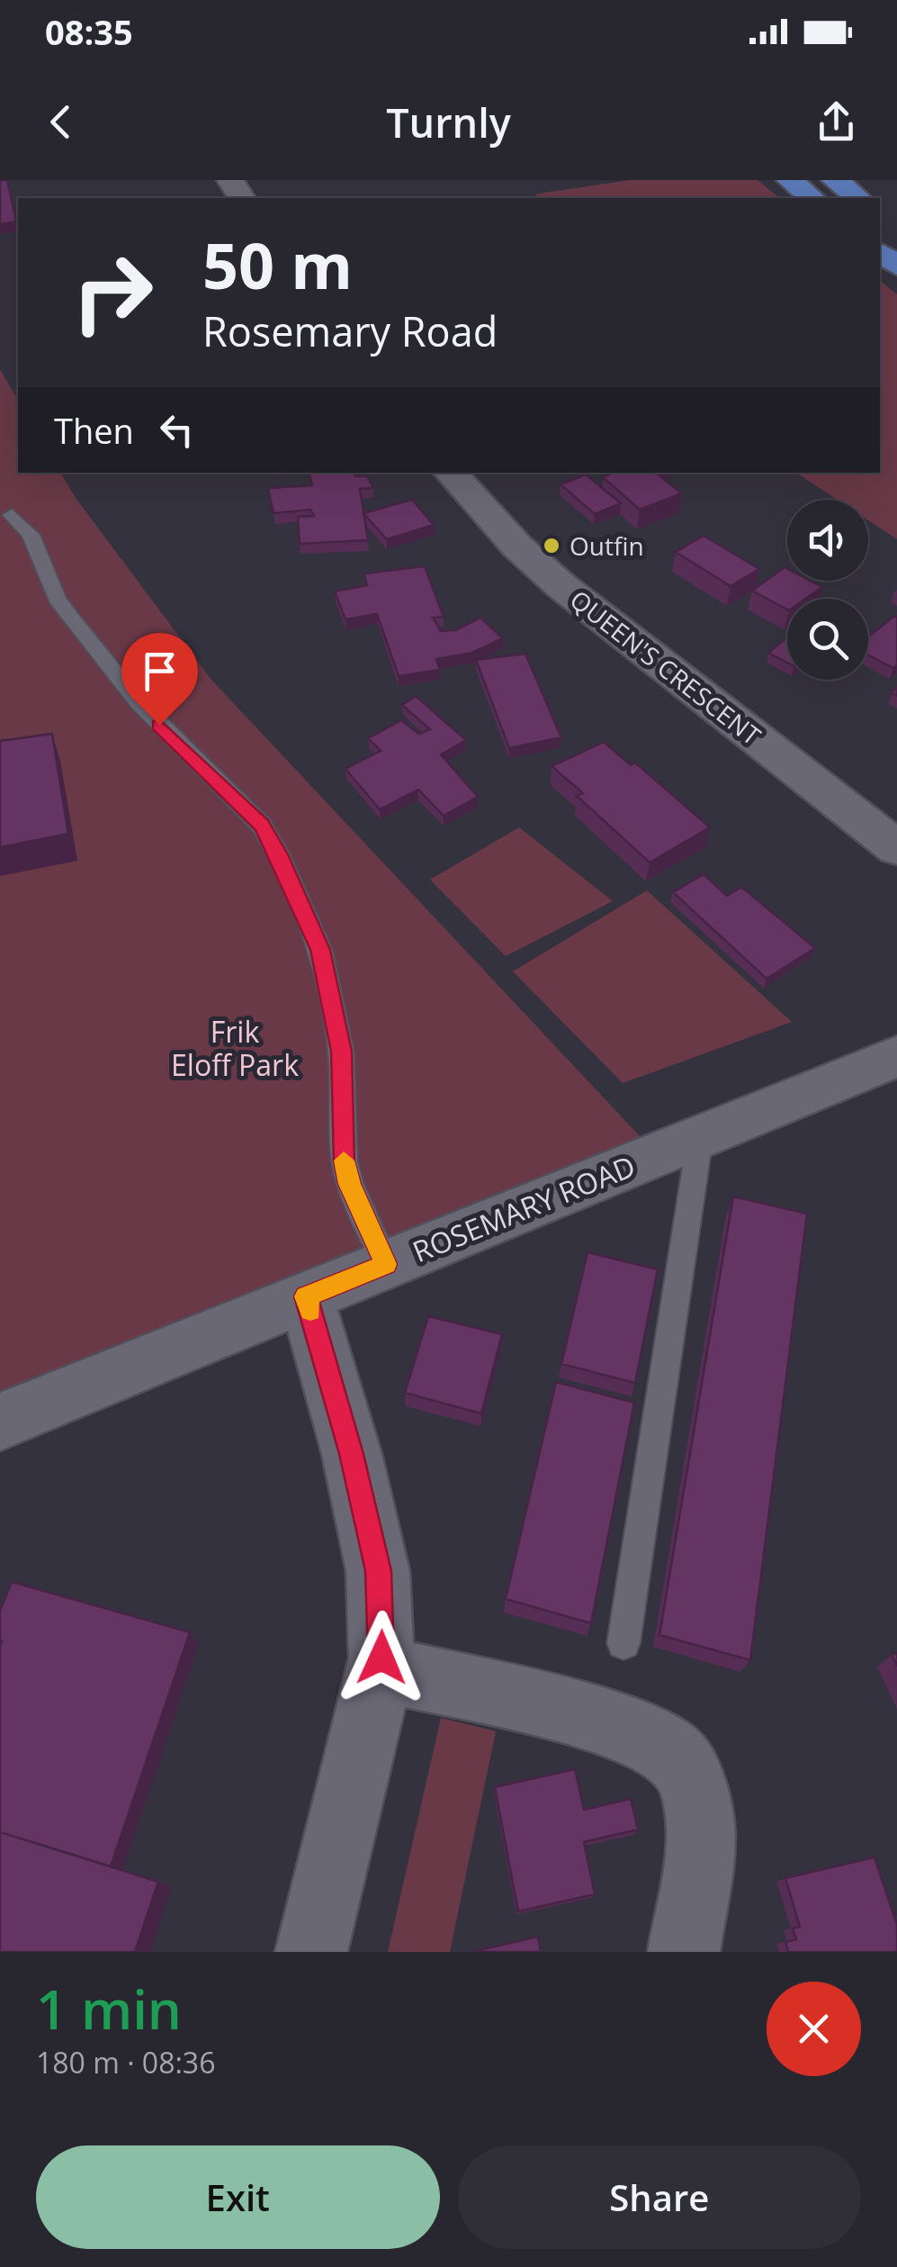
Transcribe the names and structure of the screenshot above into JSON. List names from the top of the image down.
{
  "streets": {
    "street": ["QUEEN'S CRESCENT", "ROSEMARY ROAD"]
  },
  "parks": ["Frik Eloff Park"],
  "places": ["Outfin"],
  "page": {
    "status": "08:35",
    "header": "Turnly",
    "turn": ["50 m", "Rosemary Road"],
    "then": "Then",
    "heading": ["1 min", "180 m · 08:36"],
    "buttons": ["Exit", "Share"]
  }
}
